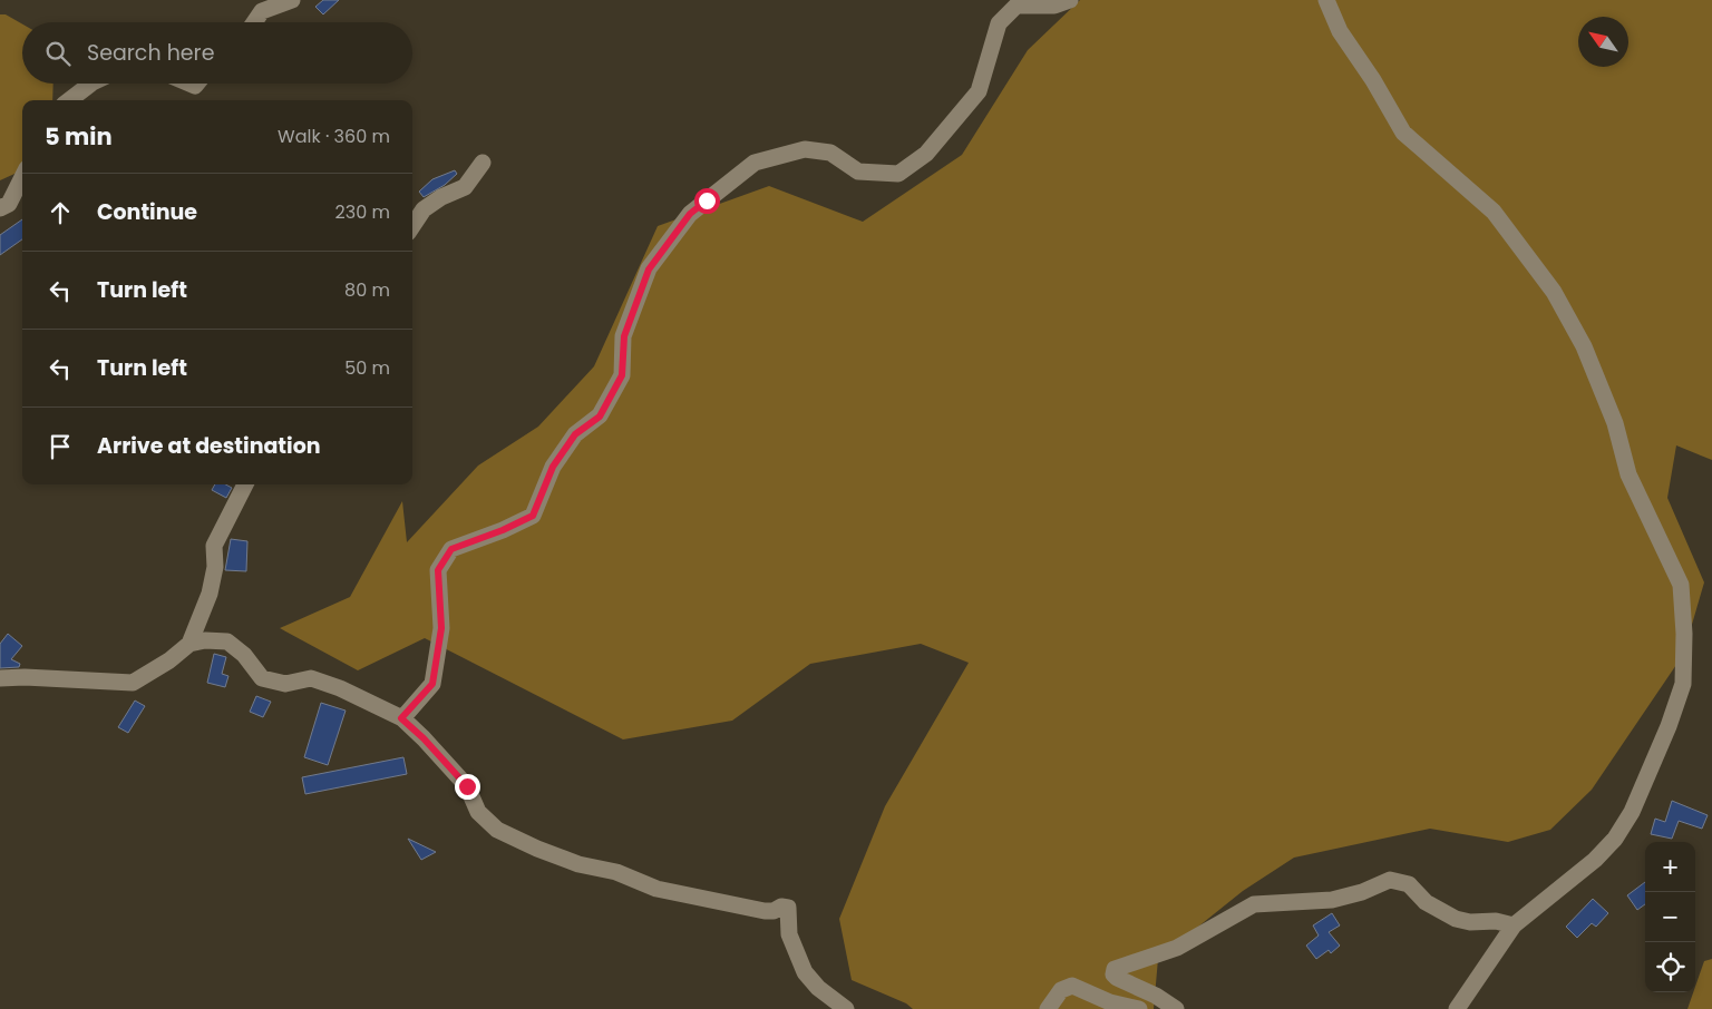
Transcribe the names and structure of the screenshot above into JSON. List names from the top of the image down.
{
  "north": "top left",
  "page": {
    "search": "Search here",
    "heading": ["5 min", "Walk · 360 m"],
    "list": [
      ["Continue", "230 m"],
      ["Turn left", "80 m"],
      ["Turn left", "50 m"],
      "Arrive at destination"
    ],
    "map_buttons": ["+", "−"]
  }
}
